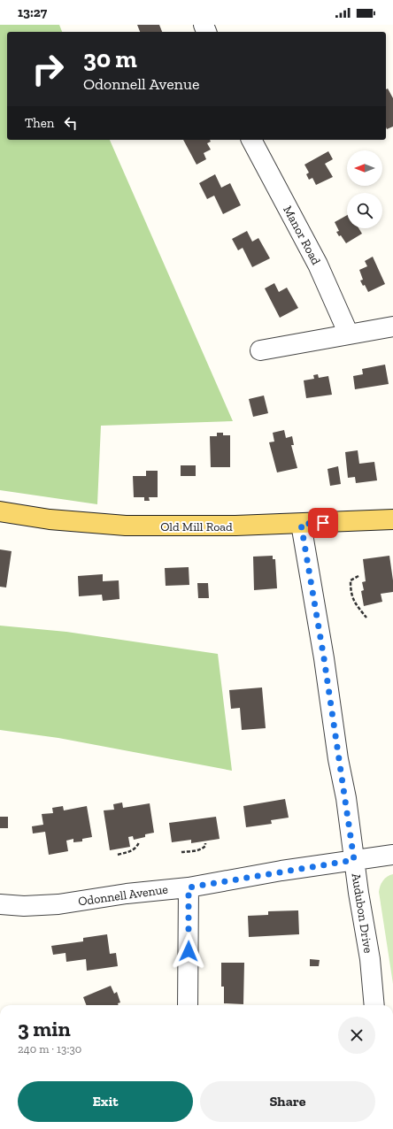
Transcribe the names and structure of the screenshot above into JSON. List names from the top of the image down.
{
  "streets": {
    "main road": ["Old Mill Road"],
    "street": ["Manor Road", "Odonnell Avenue", "Audubon Drive"]
  },
  "crossings": [
    ["Old Mill Road", "Audubon Drive"],
    ["Odonnell Avenue", "Audubon Drive"]
  ],
  "north": "left",
  "page": {
    "status": "13:27",
    "turn": ["30 m", "Odonnell Avenue"],
    "then": "Then",
    "heading": ["3 min", "240 m · 13:30"],
    "buttons": ["Exit", "Share"]
  }
}
